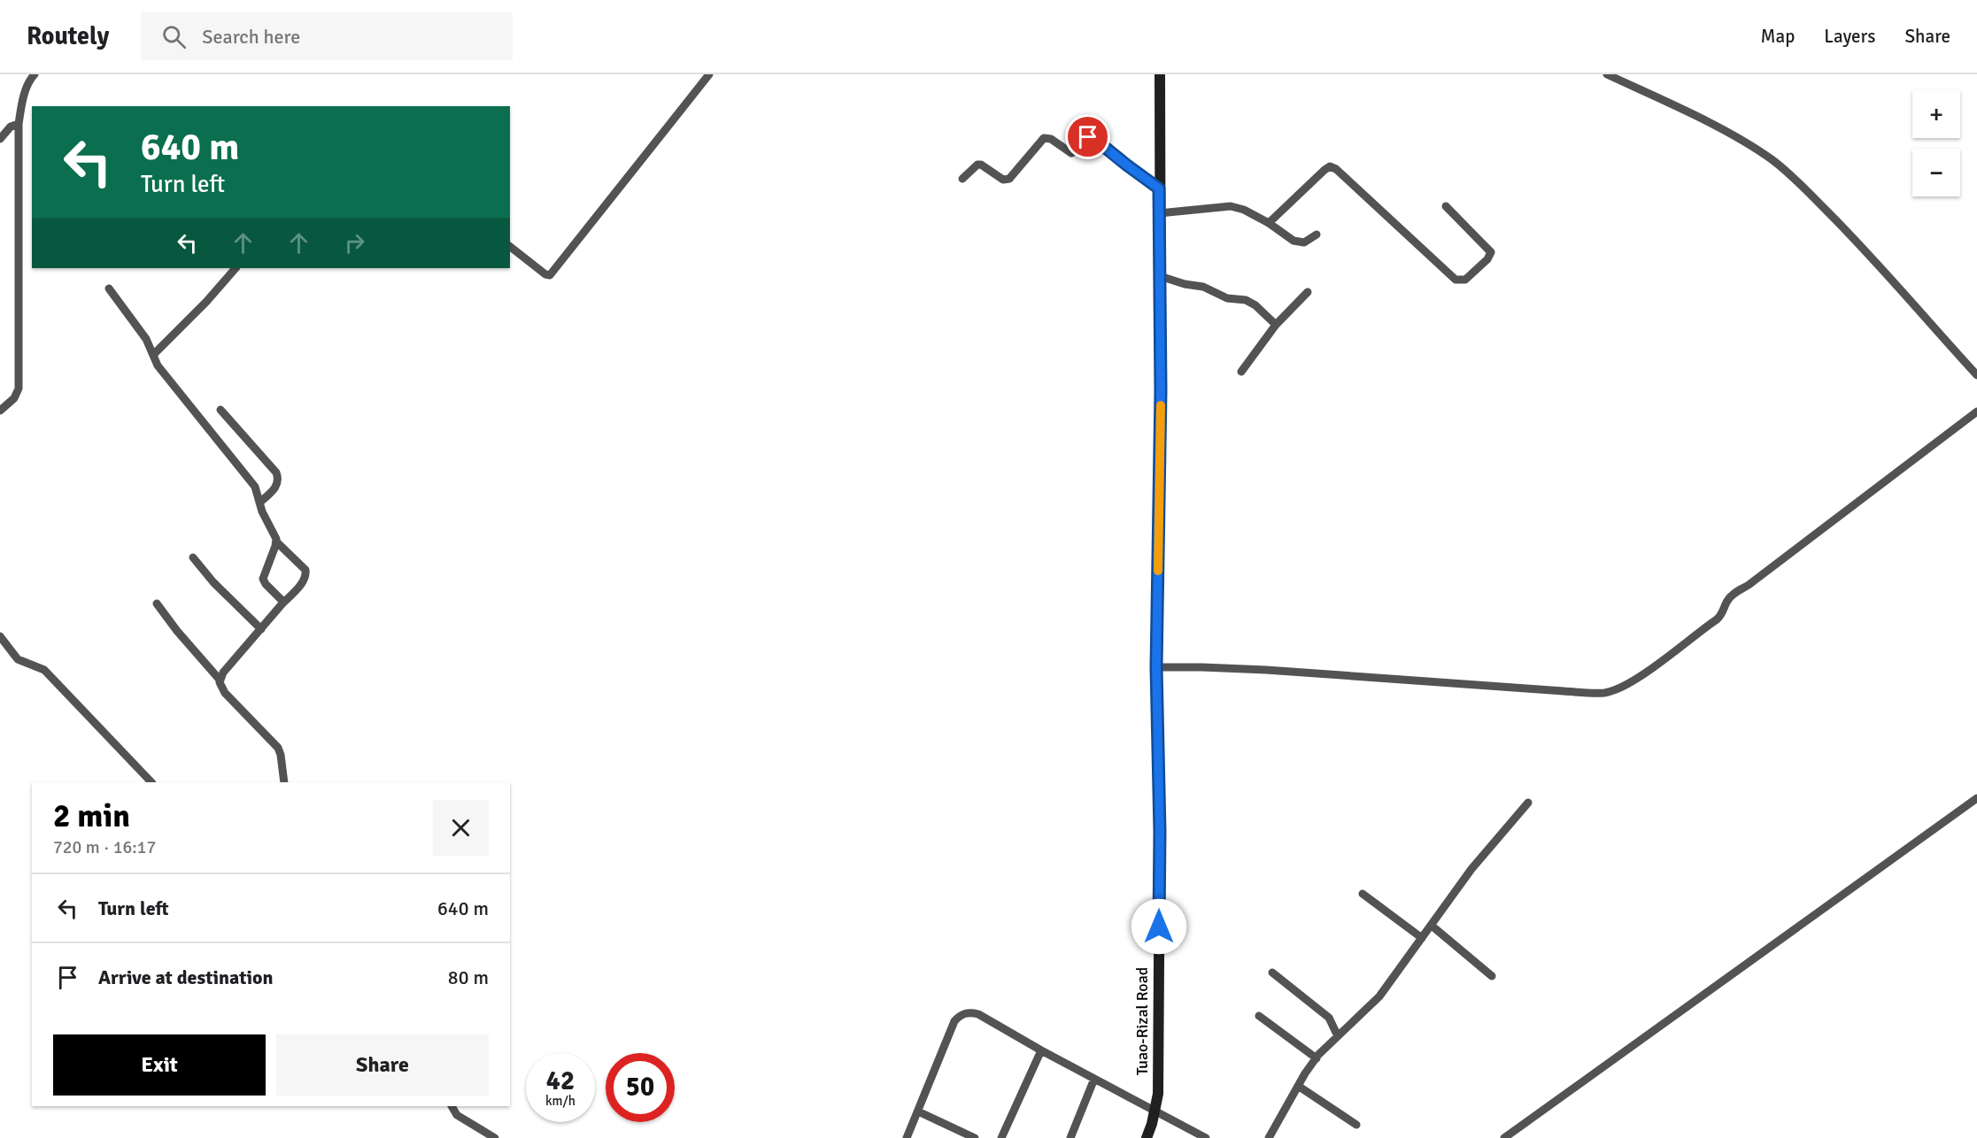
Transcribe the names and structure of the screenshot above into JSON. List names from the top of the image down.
{
  "streets": {
    "main road": ["Tuao-Rizal Road"]
  },
  "page": {
    "header": "Routely",
    "search": "Search here",
    "nav": ["Map", "Layers", "Share"],
    "map_buttons": ["+", "−"],
    "turn": ["640 m", "Turn left"],
    "heading": ["2 min", "720 m · 16:17"],
    "list": [
      {
        "name": "Turn left",
        "value": "640 m"
      },
      {
        "name": "Arrive at destination",
        "value": "80 m"
      }
    ],
    "buttons": ["Exit", "Share"],
    "speed": "42 km/h",
    "limit": "50"
  }
}
